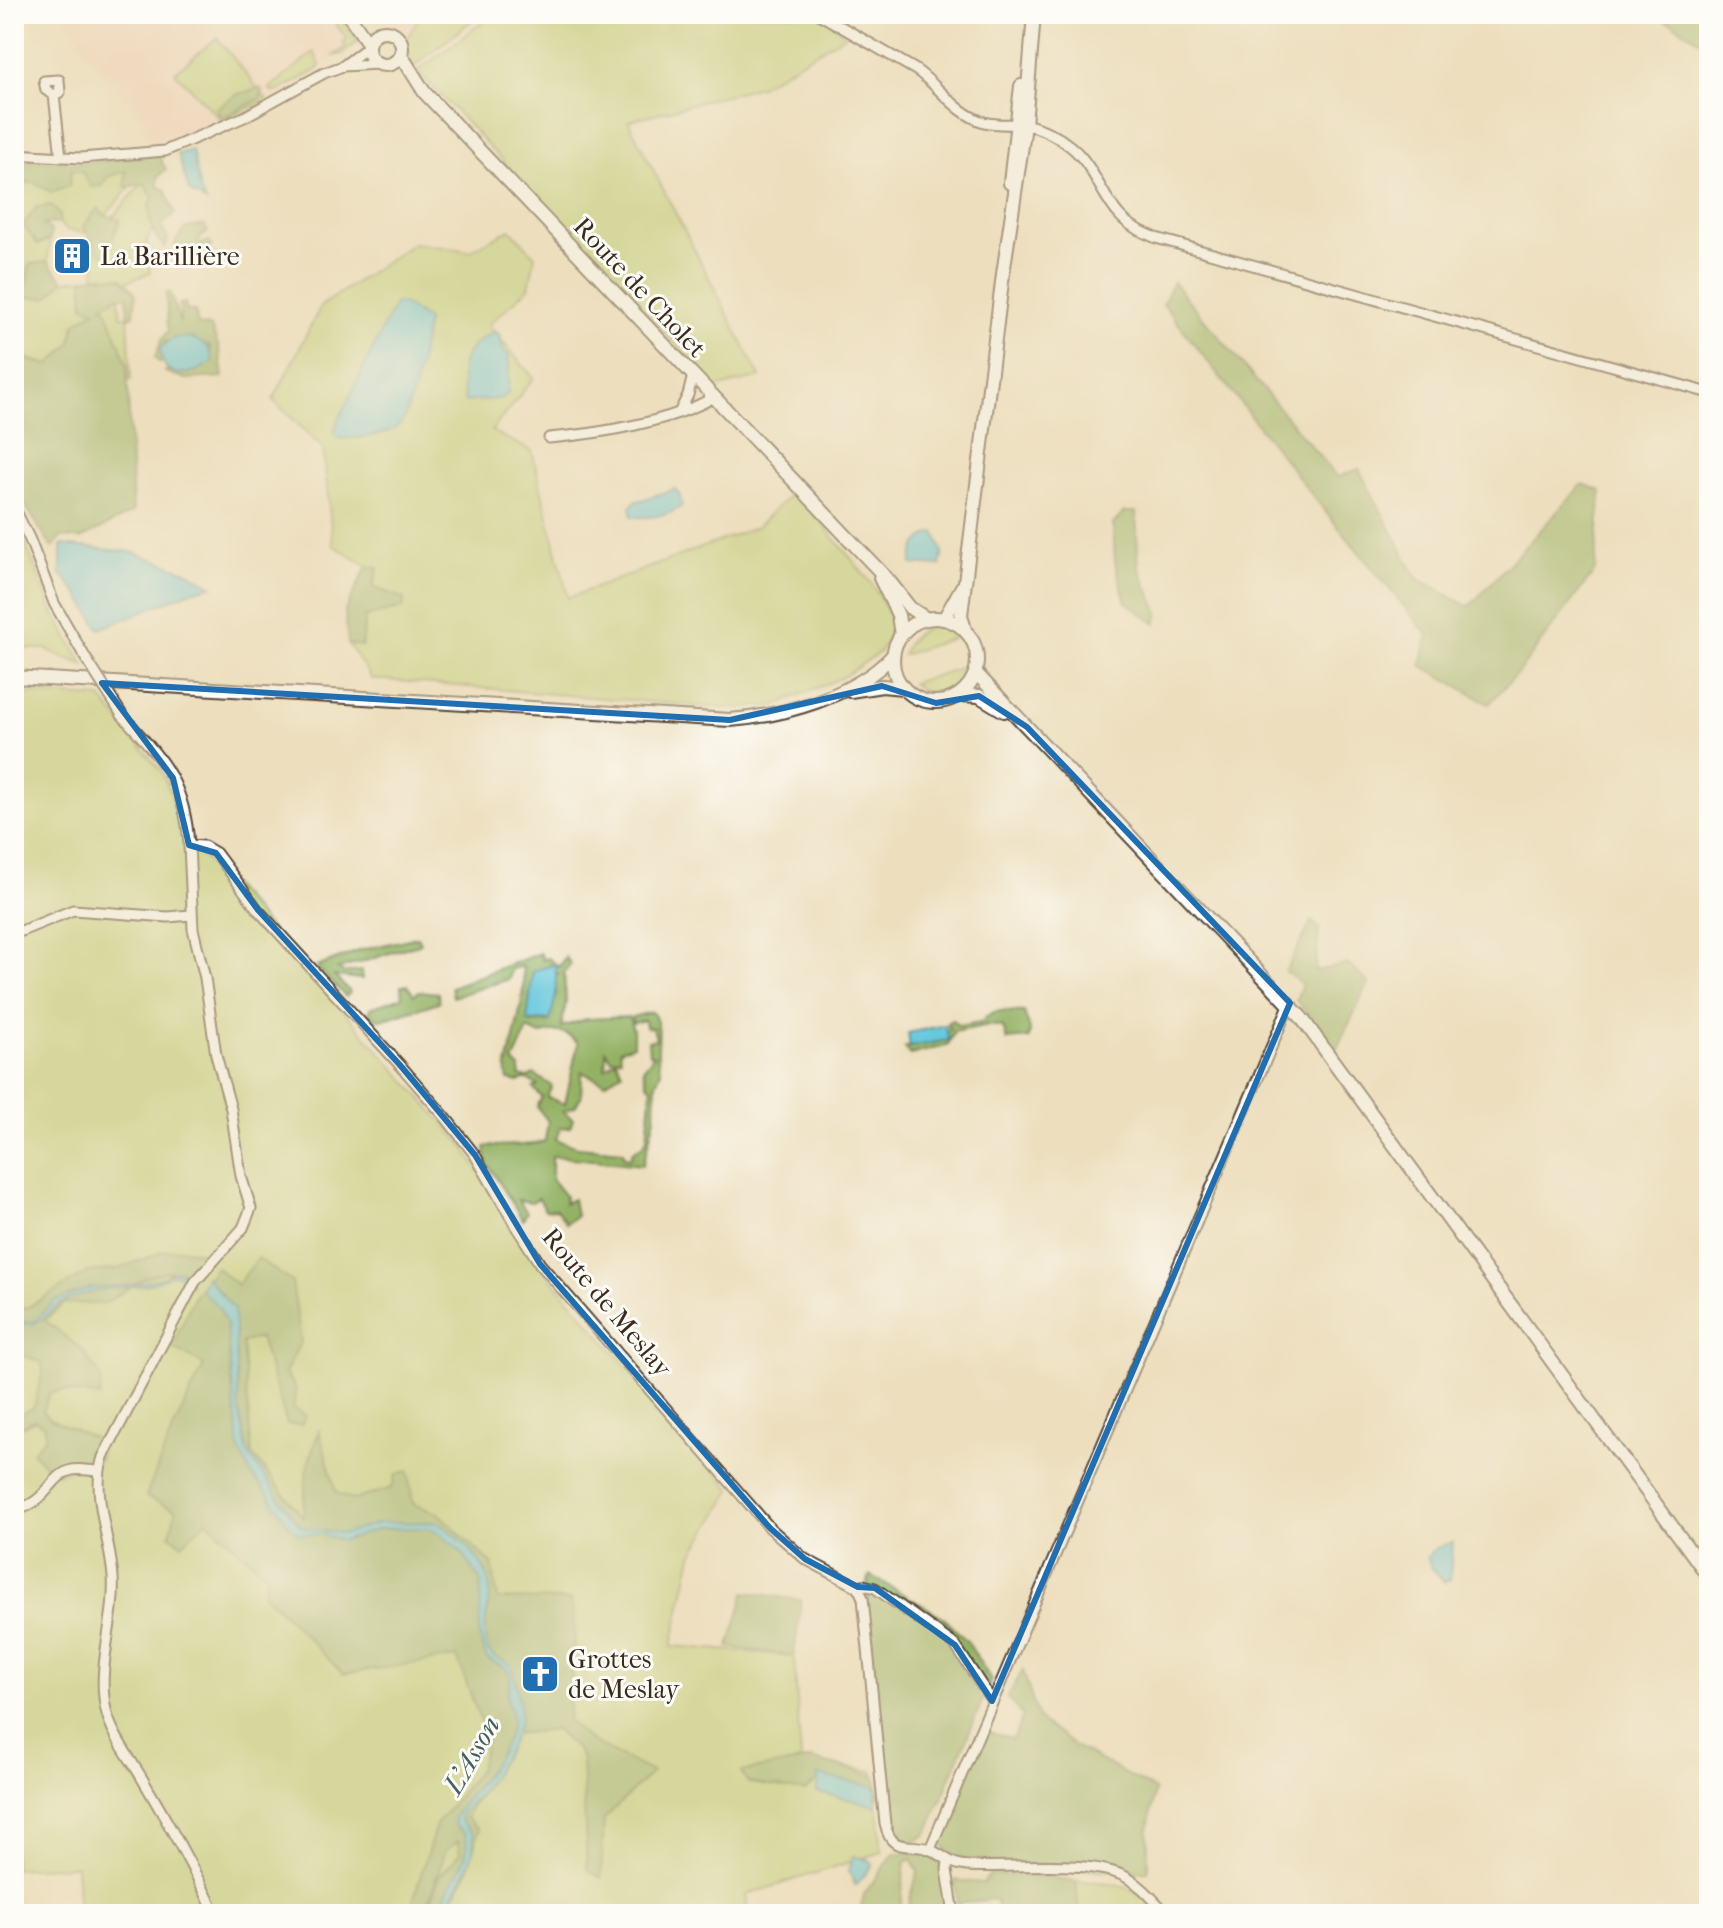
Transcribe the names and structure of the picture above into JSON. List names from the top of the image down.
{
  "streets": {
    "main road": ["Route de Cholet"],
    "street": ["Route de Meslay"]
  },
  "water": ["L'Asson"],
  "places": {
    "building": ["La Barillière"],
    "church": ["Grottes de Meslay"]
  }
}
